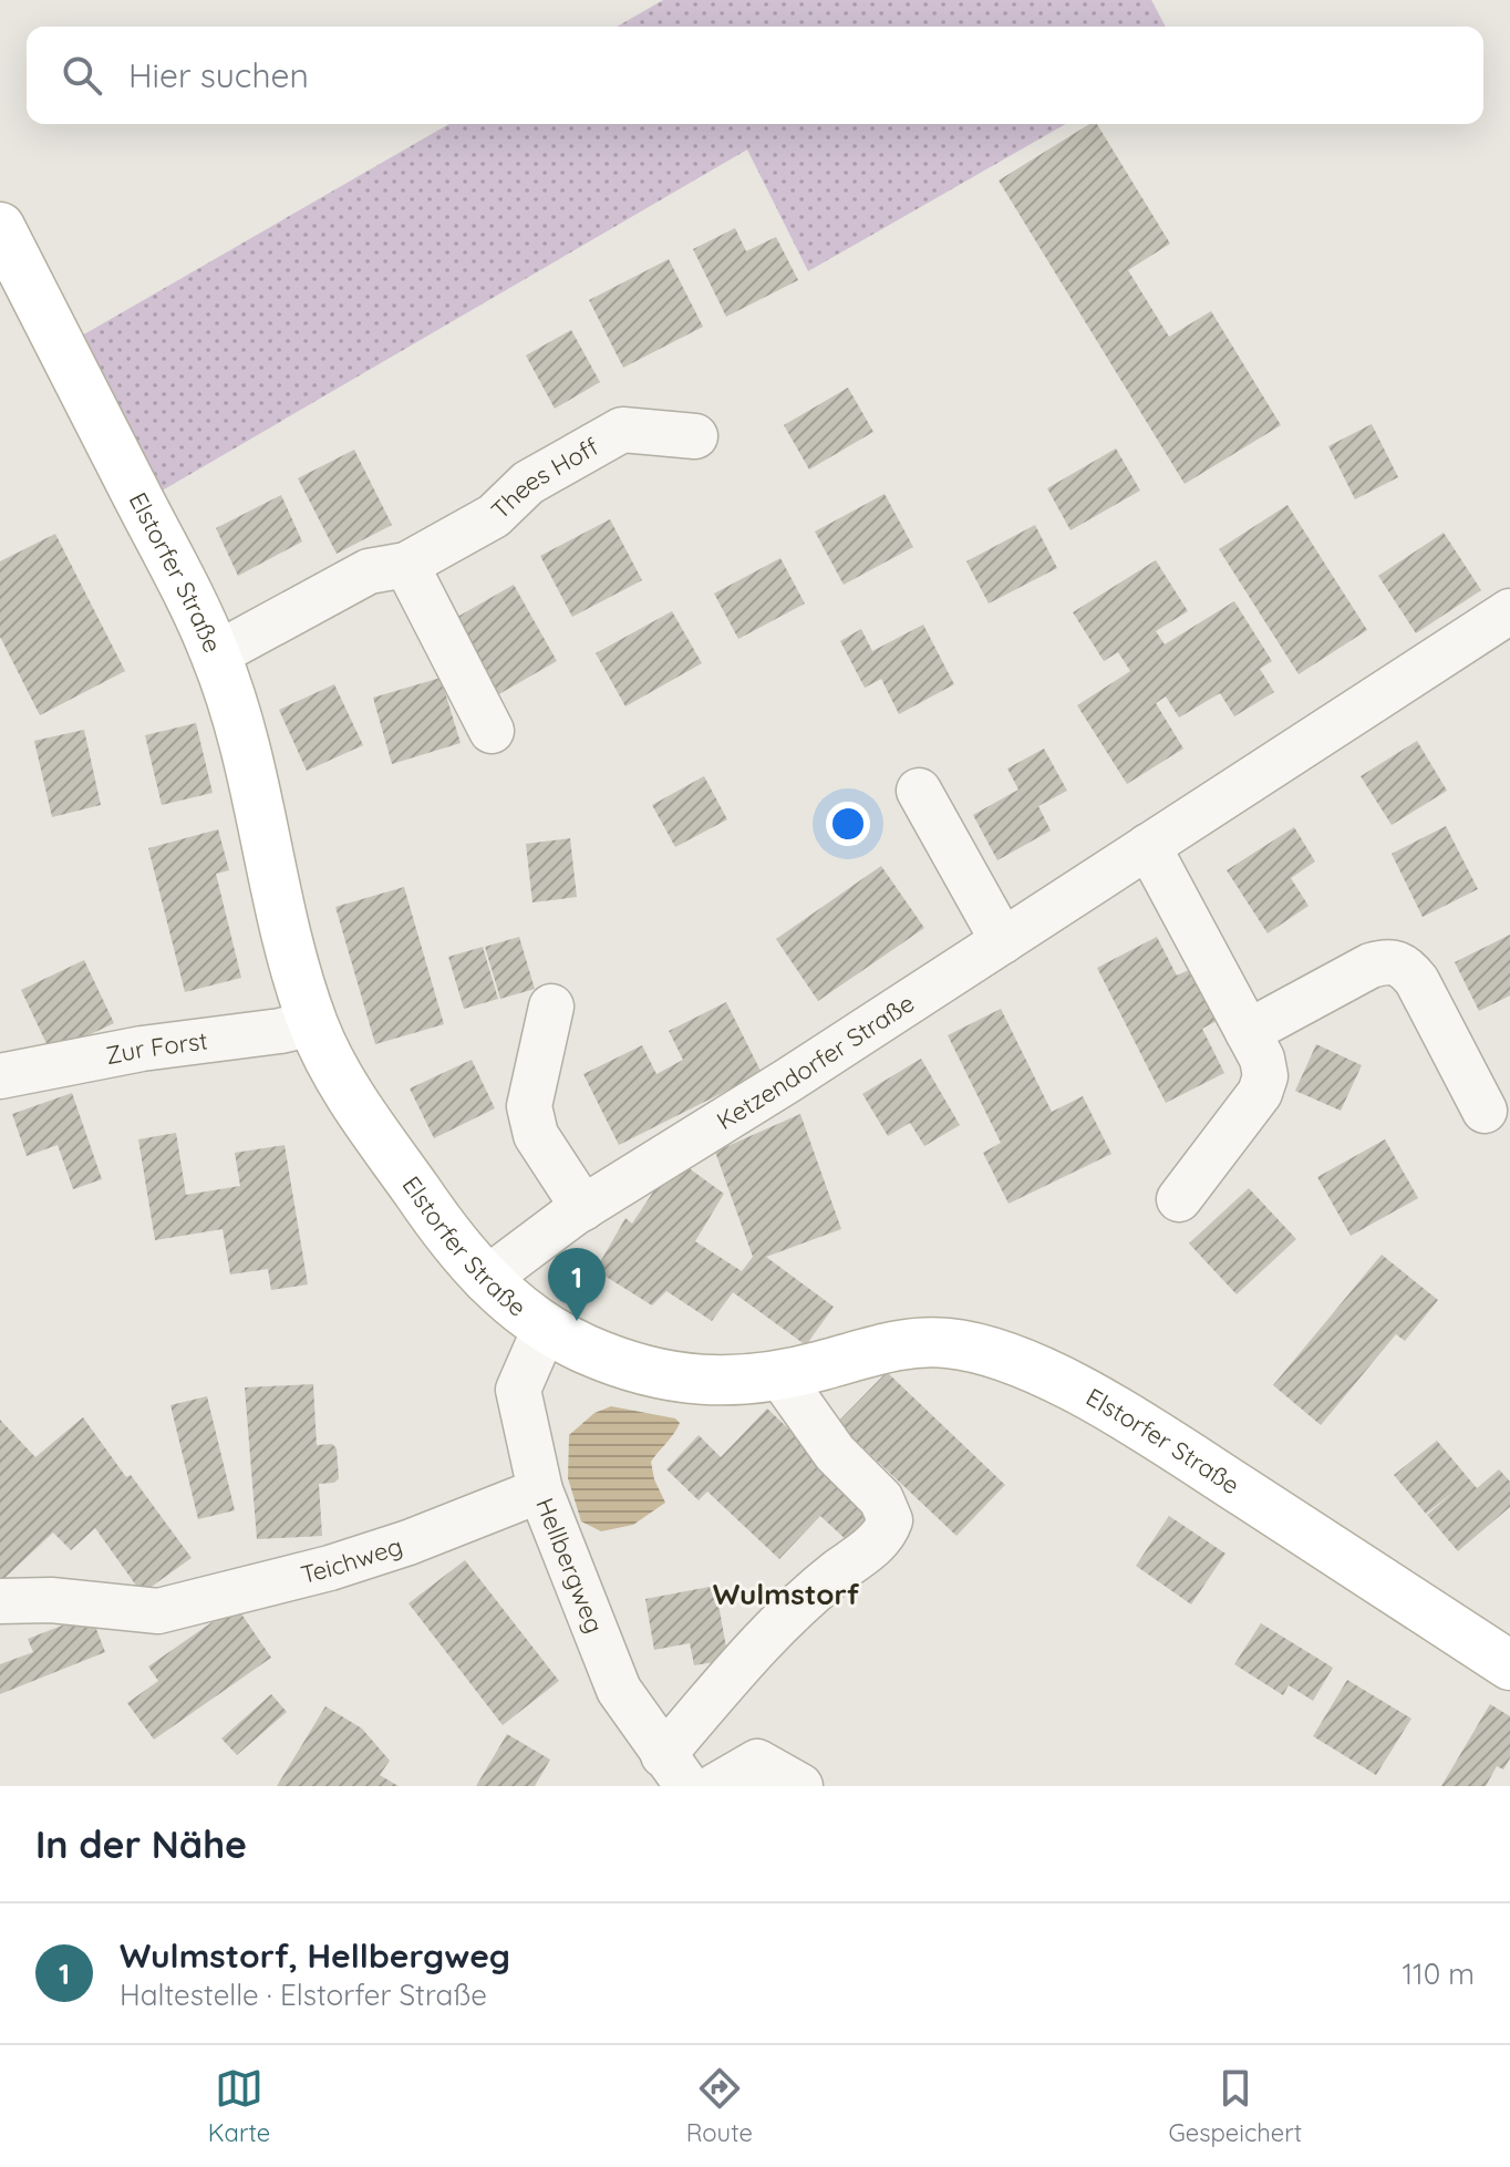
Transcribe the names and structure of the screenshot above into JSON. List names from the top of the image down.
{
  "streets": {
    "main road": ["Elstorfer Straße"],
    "street": [
      "Thees Hoff",
      "Zur Forst",
      "Ketzendorfer Straße",
      "Teichweg",
      "Hellbergweg"
    ]
  },
  "crossings": [
    ["Thees Hoff", "Elstorfer Straße"],
    ["Elstorfer Straße", "Zur Forst"],
    ["Elstorfer Straße", "Ketzendorfer Straße"],
    ["Elstorfer Straße", "Hellbergweg"],
    ["Teichweg", "Hellbergweg"]
  ],
  "districts": ["Wulmstorf"],
  "page": {
    "search": "Hier suchen",
    "pins": "1",
    "heading": "In der Nähe",
    "list": [
      {
        "mark": "1",
        "name": "Wulmstorf, Hellbergweg",
        "note": "Haltestelle · Elstorfer Straße",
        "value": "110 m"
      }
    ],
    "nav": ["Karte", "Route", "Gespeichert"]
  }
}
